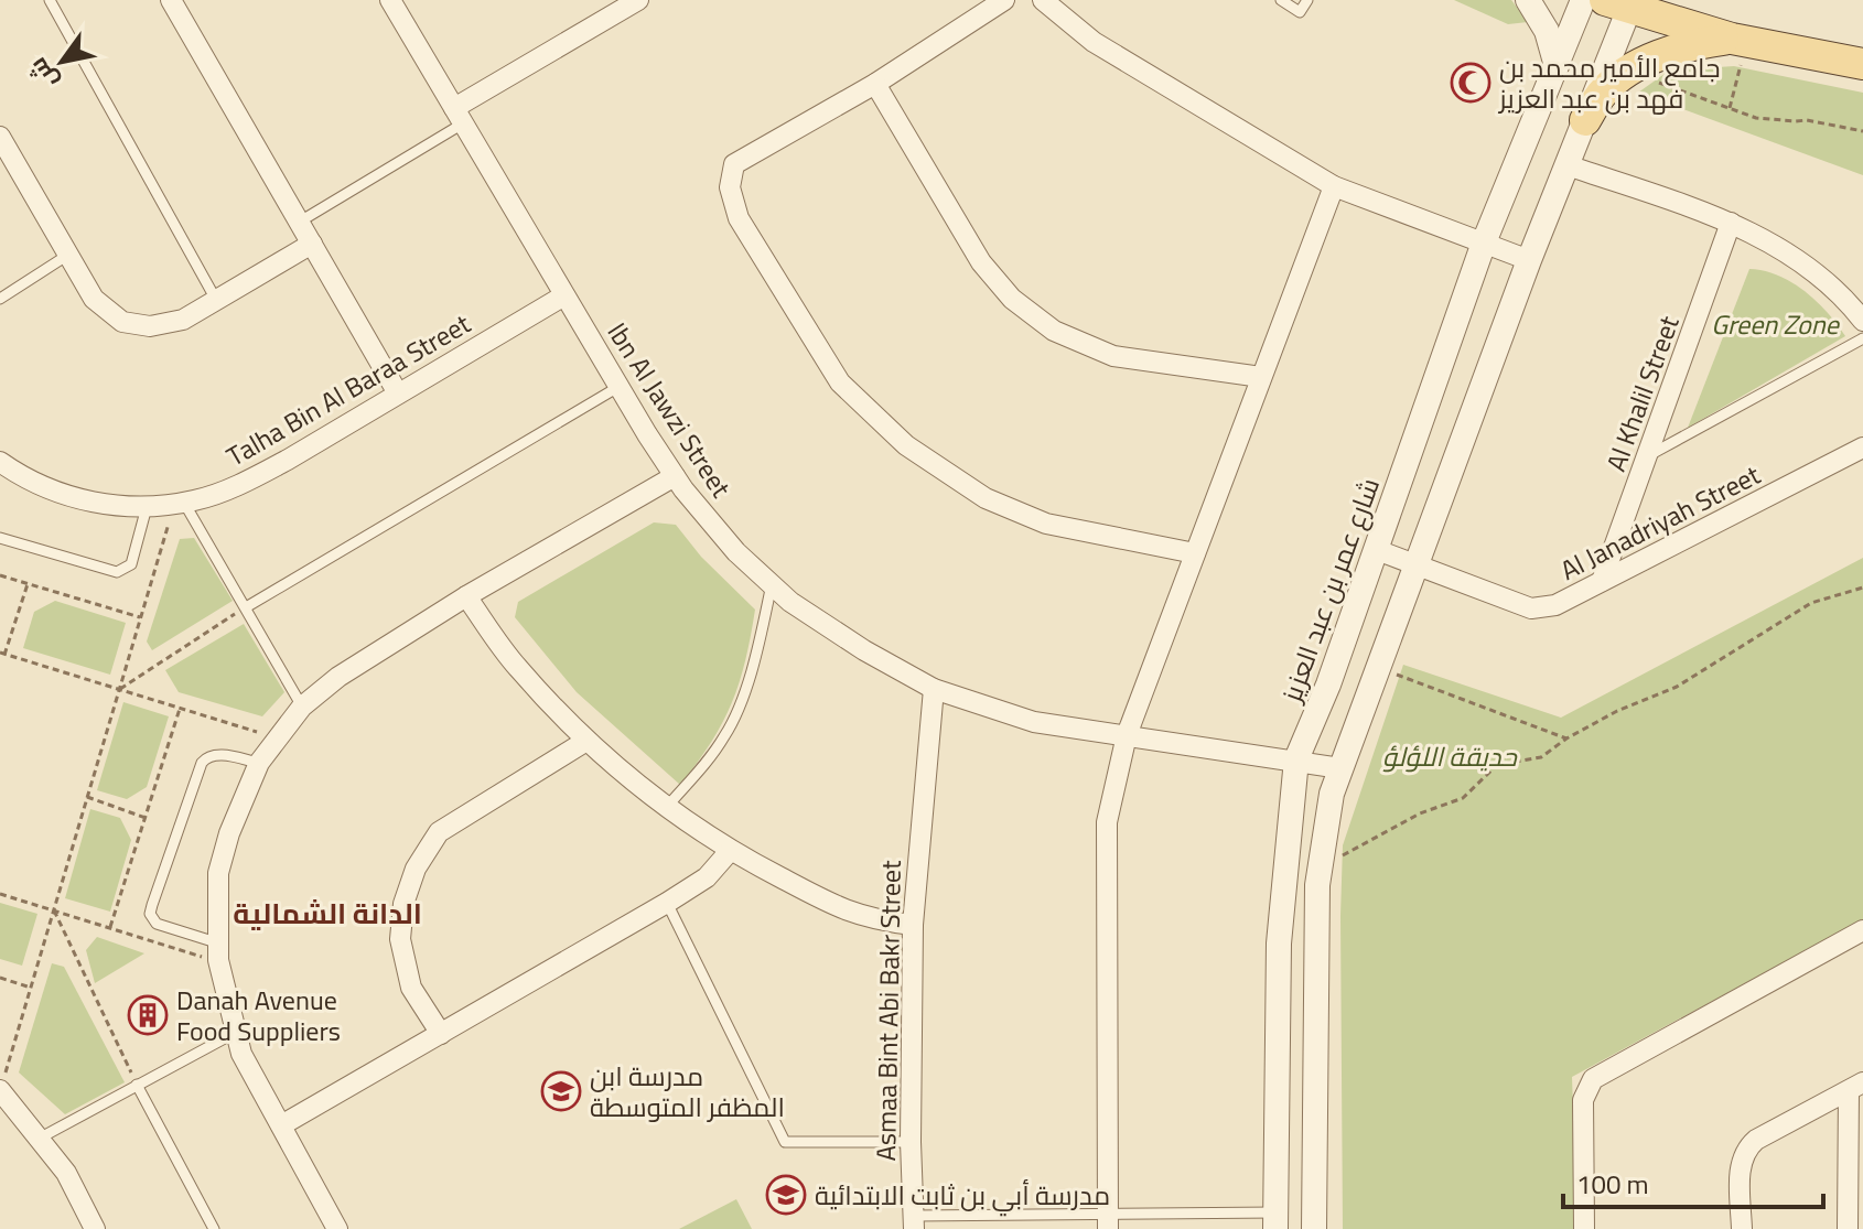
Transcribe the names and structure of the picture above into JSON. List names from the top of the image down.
{
  "streets": {
    "street": [
      "Talha Bin Al Baraa Street",
      "Al Khalil Street",
      "Ibn Al Jawzi Street",
      "Al Janadriyah Street",
      "شارع عمر بن عبد العزيز",
      "Asmaa Bint Abi Bakr Street"
    ]
  },
  "crossings": [
    ["Talha Bin Al Baraa Street", "Ibn Al Jawzi Street"],
    ["Al Khalil Street", "Al Janadriyah Street"],
    ["Ibn Al Jawzi Street", "شارع عمر بن عبد العزيز"],
    ["Ibn Al Jawzi Street", "Asmaa Bint Abi Bakr Street"],
    ["Al Janadriyah Street", "شارع عمر بن عبد العزيز"]
  ],
  "districts": ["الدانة الشمالية"],
  "parks": ["Green Zone", "حديقة اللؤلؤ"],
  "places": {
    "mosque": ["جامع الأمير محمد بن فهد بن عبد العزيز"],
    "building": ["Danah Avenue Food Suppliers"],
    "school or university": ["مدرسة ابن المظفر المتوسطة", "مدرسة أبي بن ثابت الابتدائية"]
  },
  "scale_bar": "100 m",
  "north": "bottom left"
}
